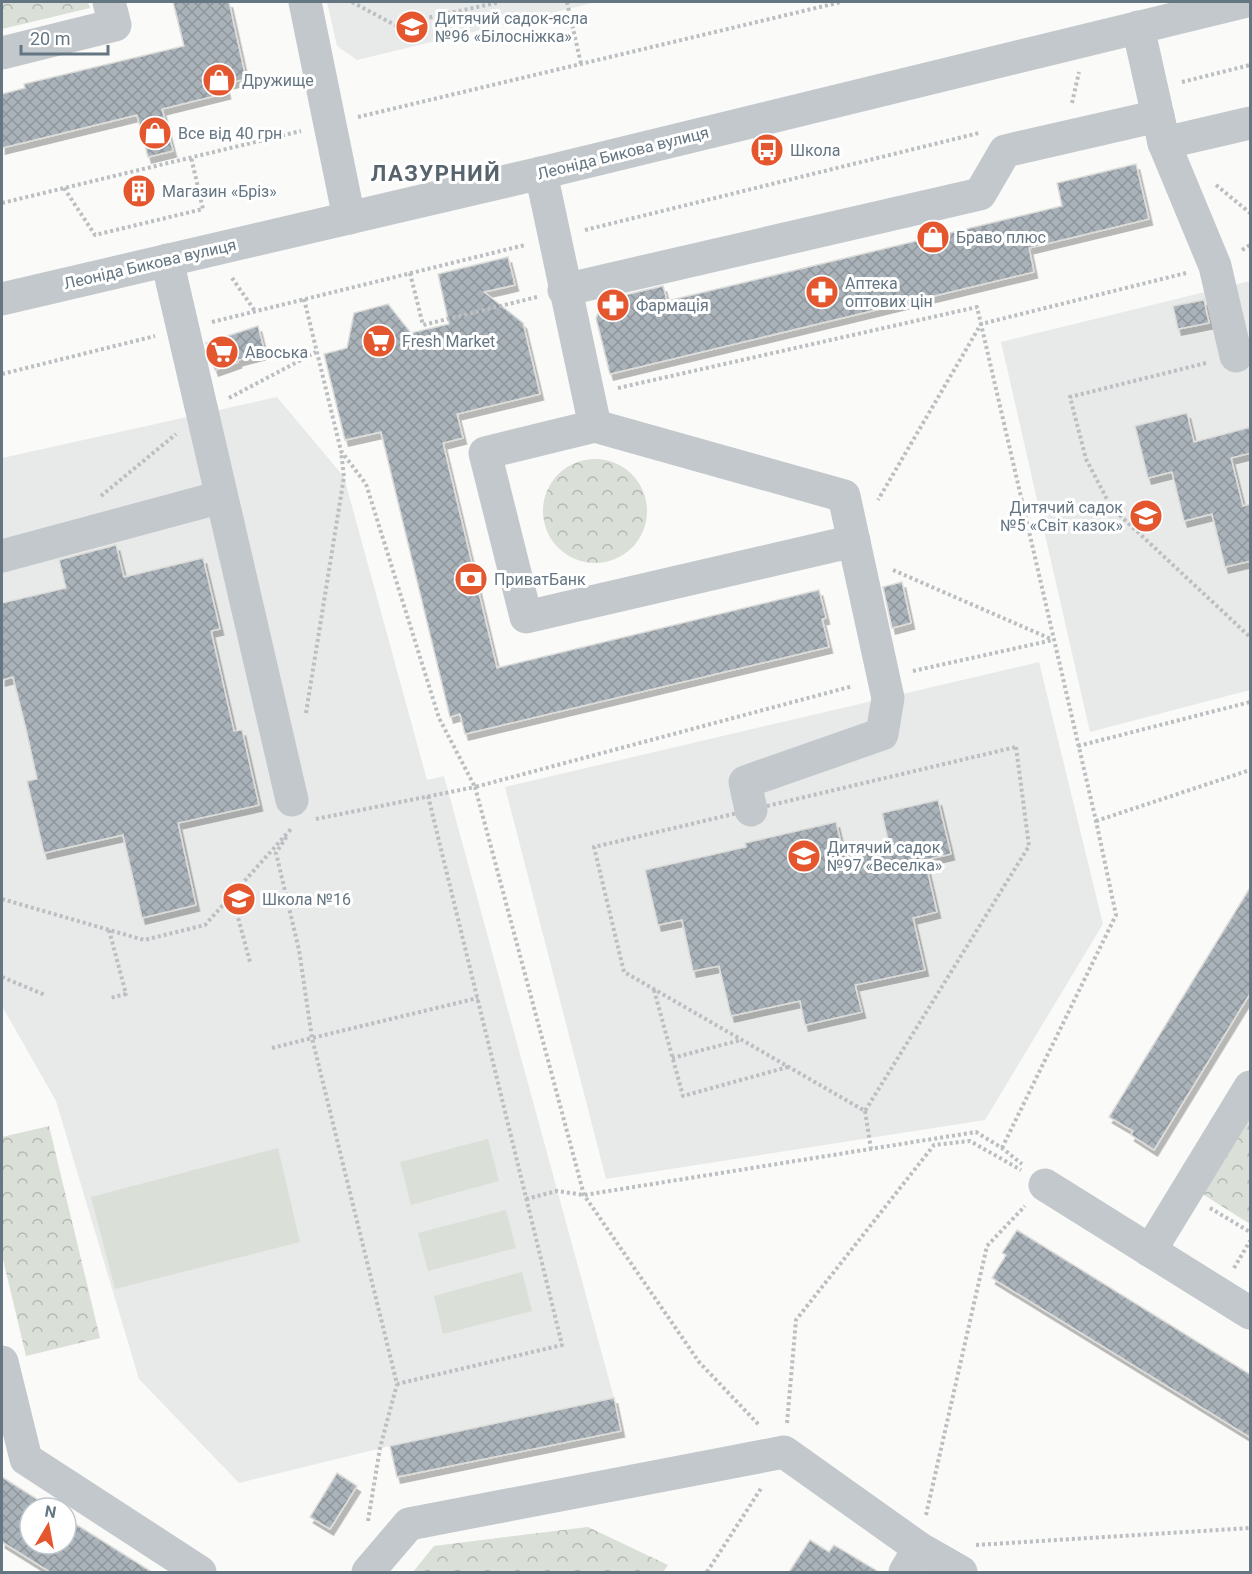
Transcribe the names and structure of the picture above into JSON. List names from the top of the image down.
{
  "streets": {
    "street": ["Леоніда Бикова вулиця"]
  },
  "districts": ["ЛАЗУРНИЙ"],
  "places": {
    "school or university": [
      "Дитячий садок-ясла №96 «Білосніжка»",
      "Дитячий садок №5 «Світ казок»",
      "Дитячий садок №97 «Веселка»",
      "Школа №16"
    ],
    "shop": ["Дружище", "Все від 40 грн", "Браво плюс"],
    "bus stop": ["Школа"],
    "building": ["Магазин «Бріз»"],
    "pharmacy": ["Аптека оптових цін", "Фармація"],
    "supermarket": ["Fresh Market", "Авоська"],
    "bank": ["ПриватБанк"]
  },
  "scale_bar": "20 m",
  "north": "top"
}
